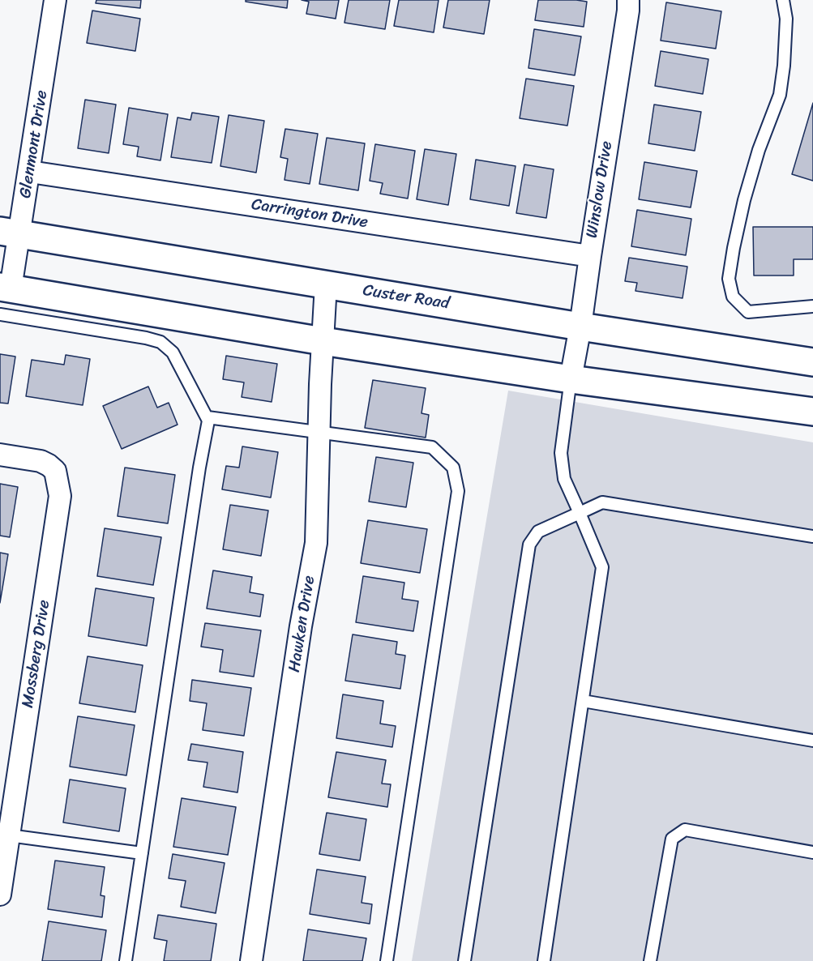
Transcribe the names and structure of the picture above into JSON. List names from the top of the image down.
{
  "streets": {
    "main road": ["Custer Road"],
    "street": [
      "Glenmont Drive",
      "Winslow Drive",
      "Carrington Drive",
      "Hawken Drive",
      "Mossberg Drive"
    ]
  },
  "crossings": [
    ["Glenmont Drive", "Carrington Drive"],
    ["Glenmont Drive", "Custer Road"],
    ["Winslow Drive", "Carrington Drive"],
    ["Winslow Drive", "Custer Road"],
    ["Custer Road", "Hawken Drive"]
  ]
}
